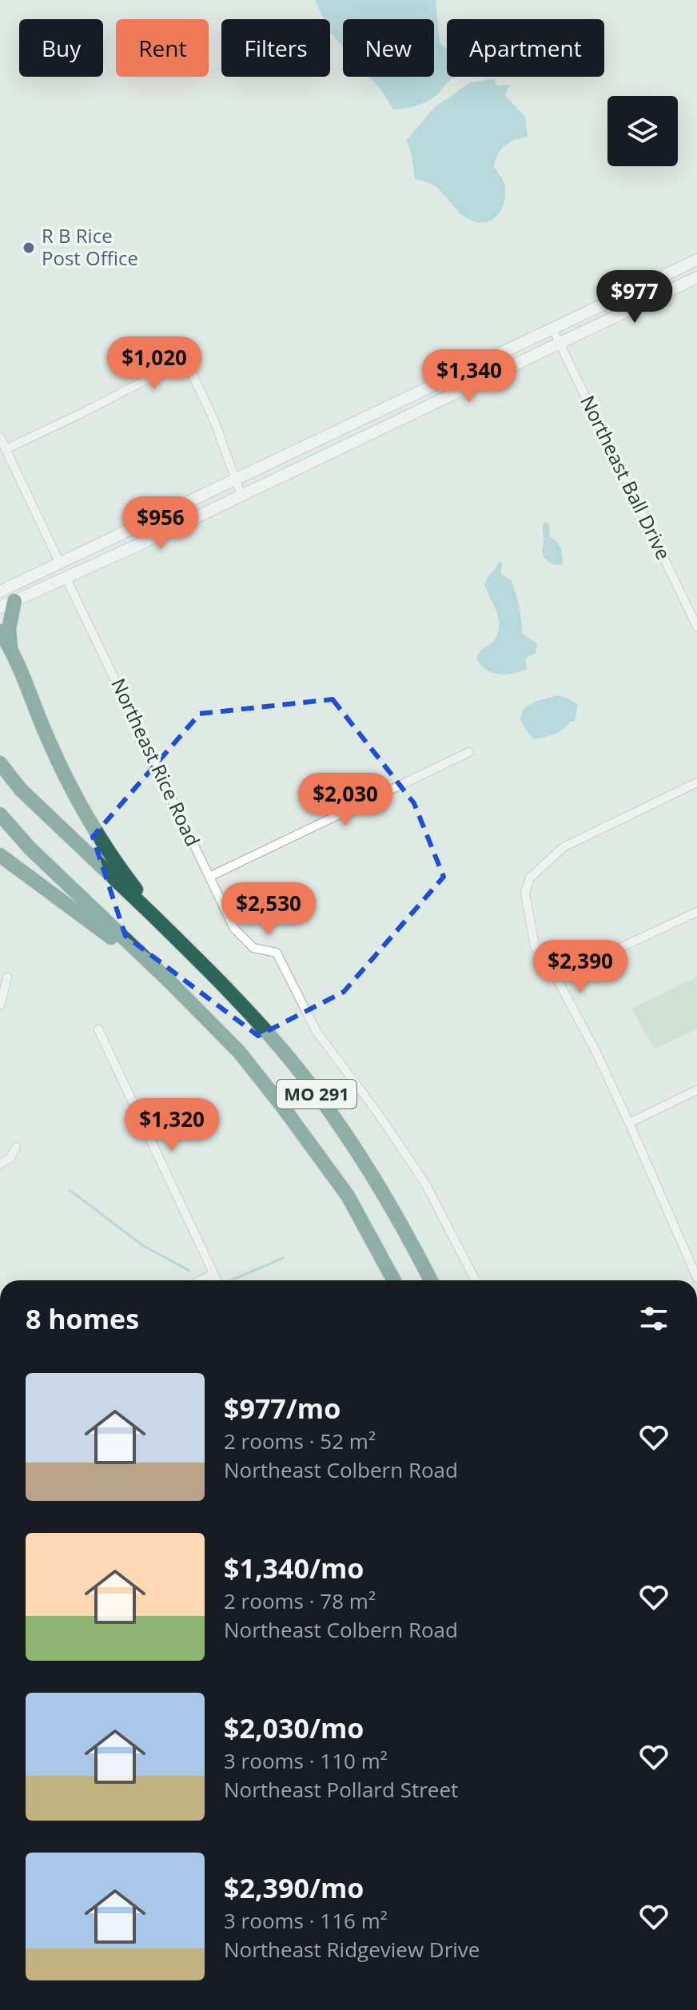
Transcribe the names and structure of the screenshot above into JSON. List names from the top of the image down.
{
  "streets": {
    "highway": ["MO 291"],
    "street": ["Northeast Ball Drive", "Northeast Rice Road"]
  },
  "places": ["R B Rice Post Office"],
  "page": {
    "chip": [
      "Buy",
      "Rent",
      "Filters",
      "New",
      "Apartment"
    ],
    "price": [
      "$977",
      "$1,020",
      "$1,340",
      "$956",
      "$2,030",
      "$2,530",
      "$2,390",
      "$1,320"
    ],
    "heading": "8 homes",
    "list": [
      {
        "name": "$977/mo",
        "note": "2 rooms · 52 m² · Northeast Colbern Road"
      },
      {
        "name": "$1,340/mo",
        "note": "2 rooms · 78 m² · Northeast Colbern Road"
      },
      {
        "name": "$2,030/mo",
        "note": "3 rooms · 110 m² · Northeast Pollard Street"
      },
      {
        "name": "$2,390/mo",
        "note": "3 rooms · 116 m² · Northeast Ridgeview Drive"
      }
    ]
  }
}
